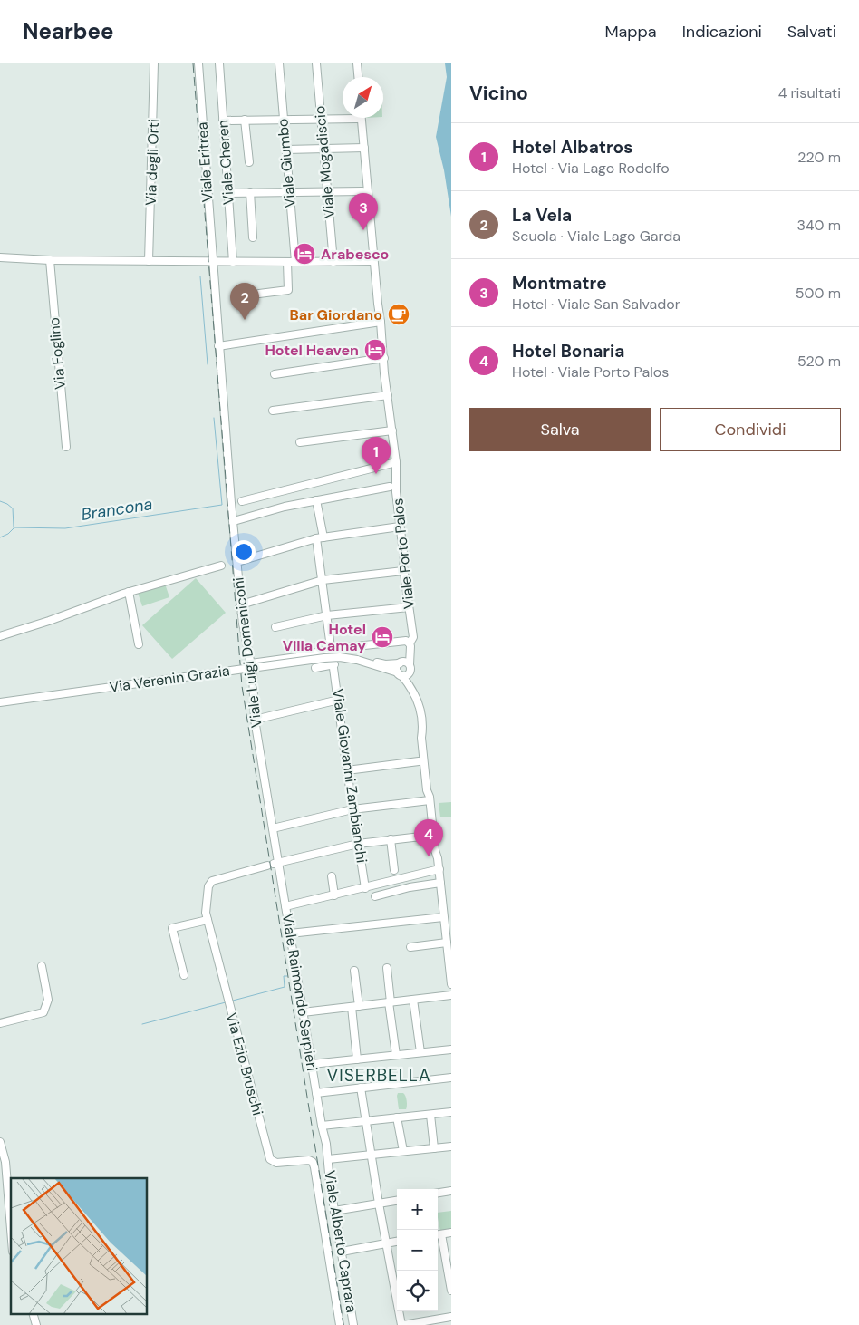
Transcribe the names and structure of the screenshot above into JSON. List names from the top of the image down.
{
  "streets": {
    "street": [
      "Via degli Orti",
      "Viale Eritrea",
      "Viale Cheren",
      "Viale Mogadiscio",
      "Viale Giumbo",
      "Via Foglino",
      "Viale Porto Palos",
      "Viale Luigi Domeniconi",
      "Via Verenin Grazia",
      "Viale Giovanni Zambianchi",
      "Viale Raimondo Serpieri",
      "Via Ezio Bruschi",
      "Viale Alberto Caprara"
    ]
  },
  "crossings": [
    ["Viale Eritrea", "Viale Luigi Domeniconi"],
    ["Viale Porto Palos", "Via Verenin Grazia"],
    ["Viale Luigi Domeniconi", "Viale Raimondo Serpieri"],
    ["Viale Luigi Domeniconi", "Via Ezio Bruschi"],
    ["Viale Giovanni Zambianchi", "Via Ezio Bruschi"],
    ["Viale Raimondo Serpieri", "Viale Alberto Caprara"]
  ],
  "districts": ["VISERBELLA"],
  "water": ["Brancona"],
  "places": {
    "hotel": ["Arabesco", "Hotel Heaven", "Hotel Villa Camay"],
    "cafe": ["Bar Giordano"]
  },
  "north": "top right",
  "page": {
    "header": "Nearbee",
    "nav": ["Mappa", "Indicazioni", "Salvati"],
    "heading": ["Vicino", "4 risultati"],
    "list": [
      {
        "mark": "1",
        "name": "Hotel Albatros",
        "note": "Hotel · Via Lago Rodolfo",
        "value": "220 m"
      },
      {
        "mark": "2",
        "name": "La Vela",
        "note": "Scuola · Viale Lago Garda",
        "value": "340 m"
      },
      {
        "mark": "3",
        "name": "Montmatre",
        "note": "Hotel · Viale San Salvador",
        "value": "500 m"
      },
      {
        "mark": "4",
        "name": "Hotel Bonaria",
        "note": "Hotel · Viale Porto Palos",
        "value": "520 m"
      }
    ],
    "pins": [
      "3",
      "2",
      "1",
      "4"
    ],
    "buttons": ["Salva", "Condividi"],
    "map_buttons": ["+", "−"]
  }
}
